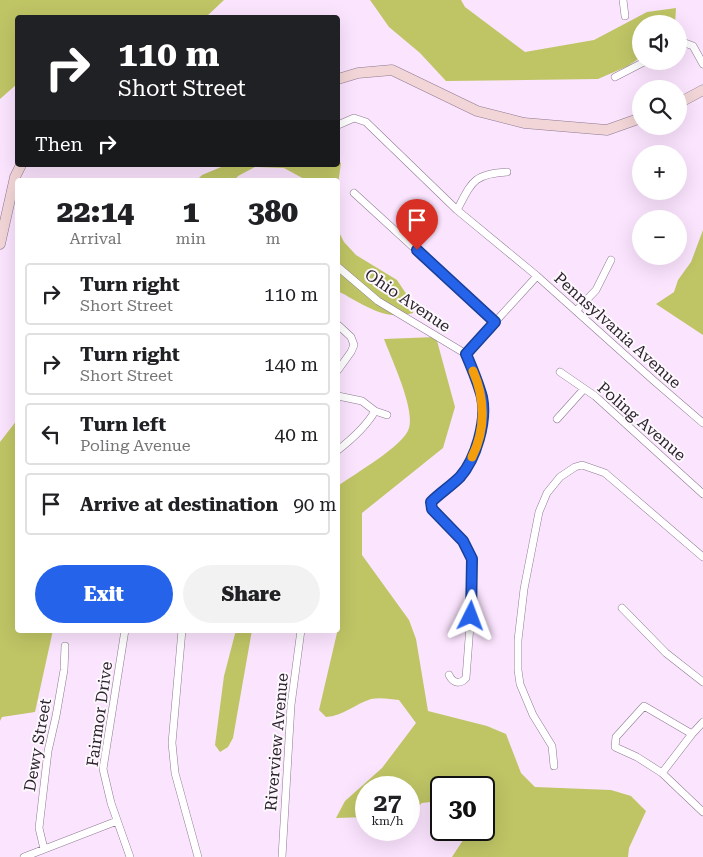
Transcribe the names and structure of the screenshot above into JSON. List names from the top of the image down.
{
  "streets": {
    "street": [
      "Ohio Avenue",
      "Pennsylvania Avenue",
      "Poling Avenue",
      "Fairmor Drive",
      "Riverview Avenue",
      "Dewy Street"
    ]
  },
  "page": {
    "map_buttons": ["+", "−"],
    "turn": ["110 m", "Short Street"],
    "then": "Then",
    "eta": [
      "22:14",
      "Arrival",
      "1",
      "min",
      "380",
      "m"
    ],
    "list": [
      {
        "name": "Turn right",
        "note": "Short Street",
        "value": "110 m"
      },
      {
        "name": "Turn right",
        "note": "Short Street",
        "value": "140 m"
      },
      {
        "name": "Turn left",
        "note": "Poling Avenue",
        "value": "40 m"
      },
      {
        "name": "Arrive at destination",
        "value": "90 m"
      }
    ],
    "buttons": ["Exit", "Share"],
    "speed": "27 km/h",
    "limit": "30"
  }
}
